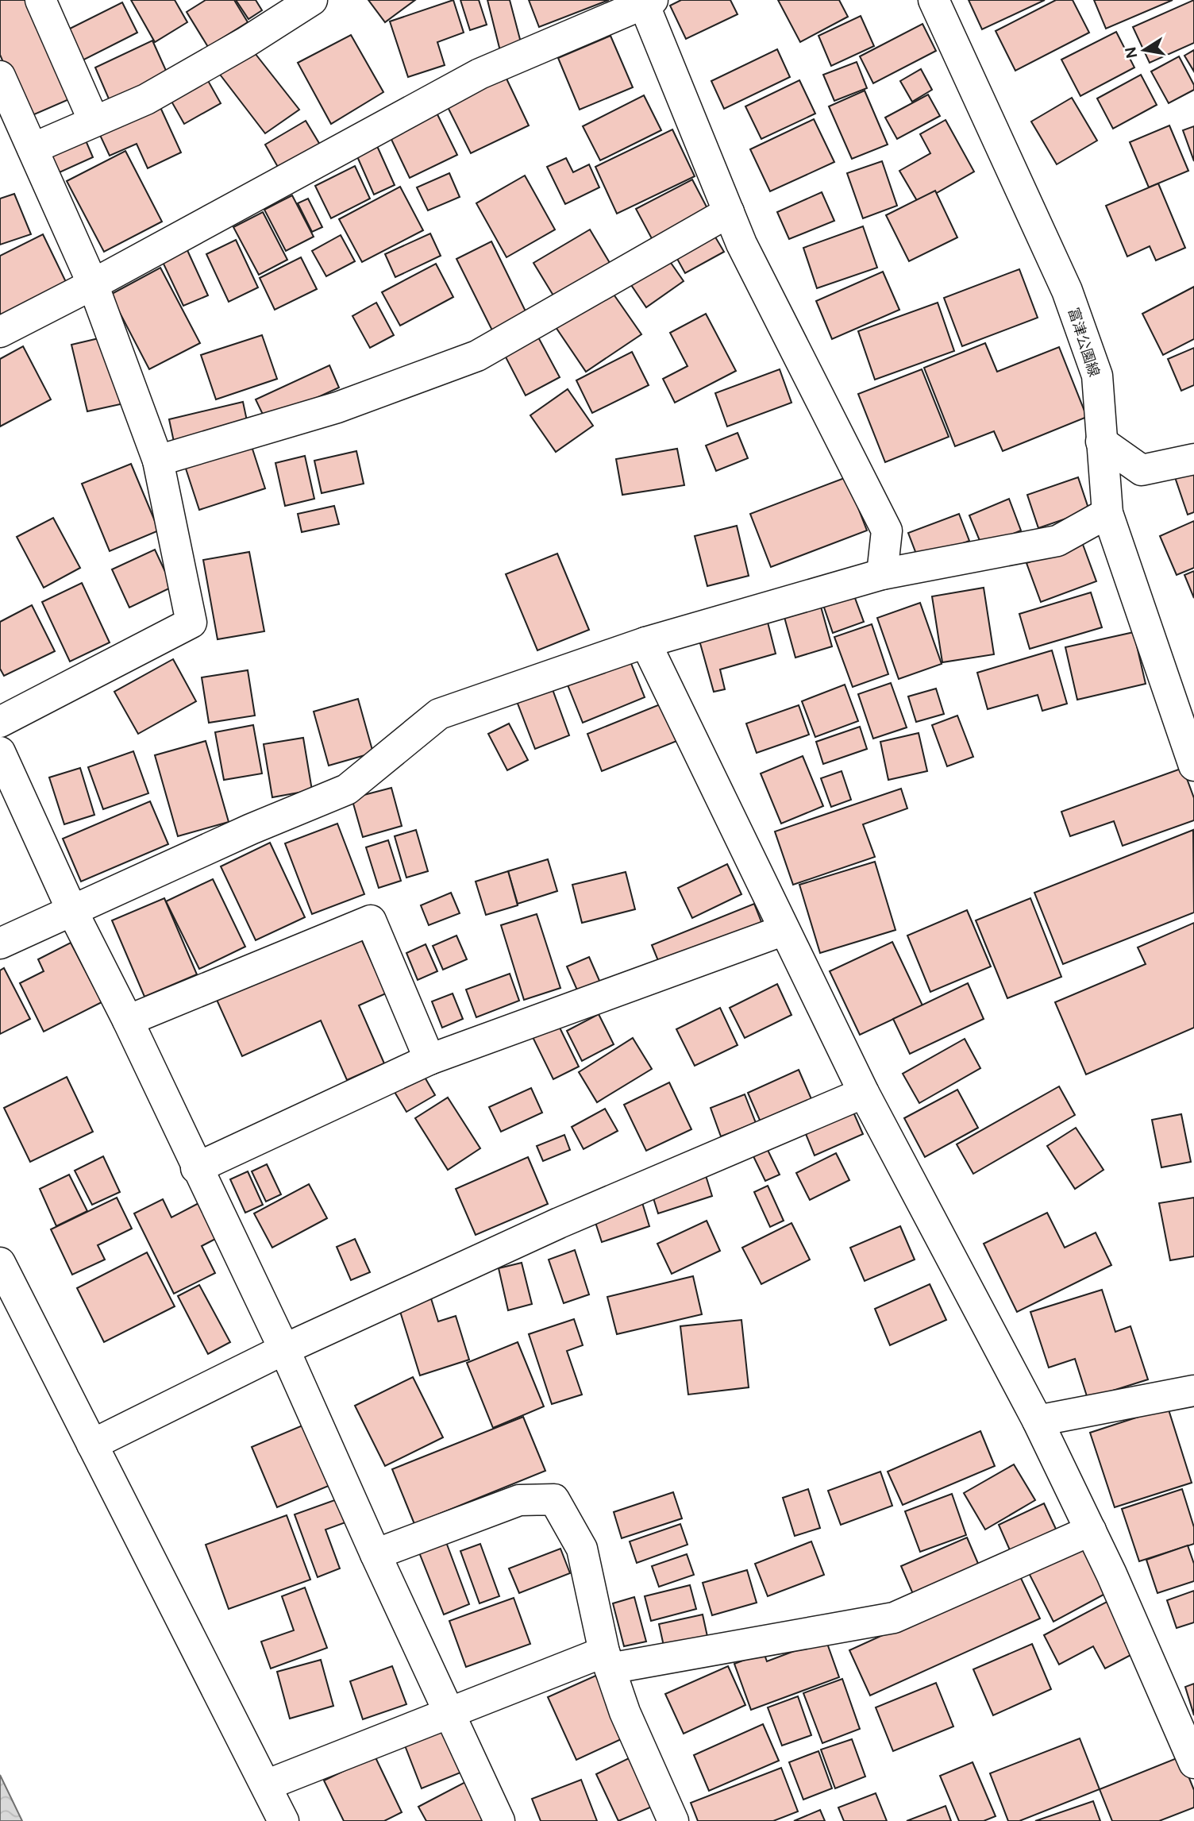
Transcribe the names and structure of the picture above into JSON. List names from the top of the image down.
{
  "streets": {
    "street": ["富津公園線"]
  },
  "north": "left"
}
